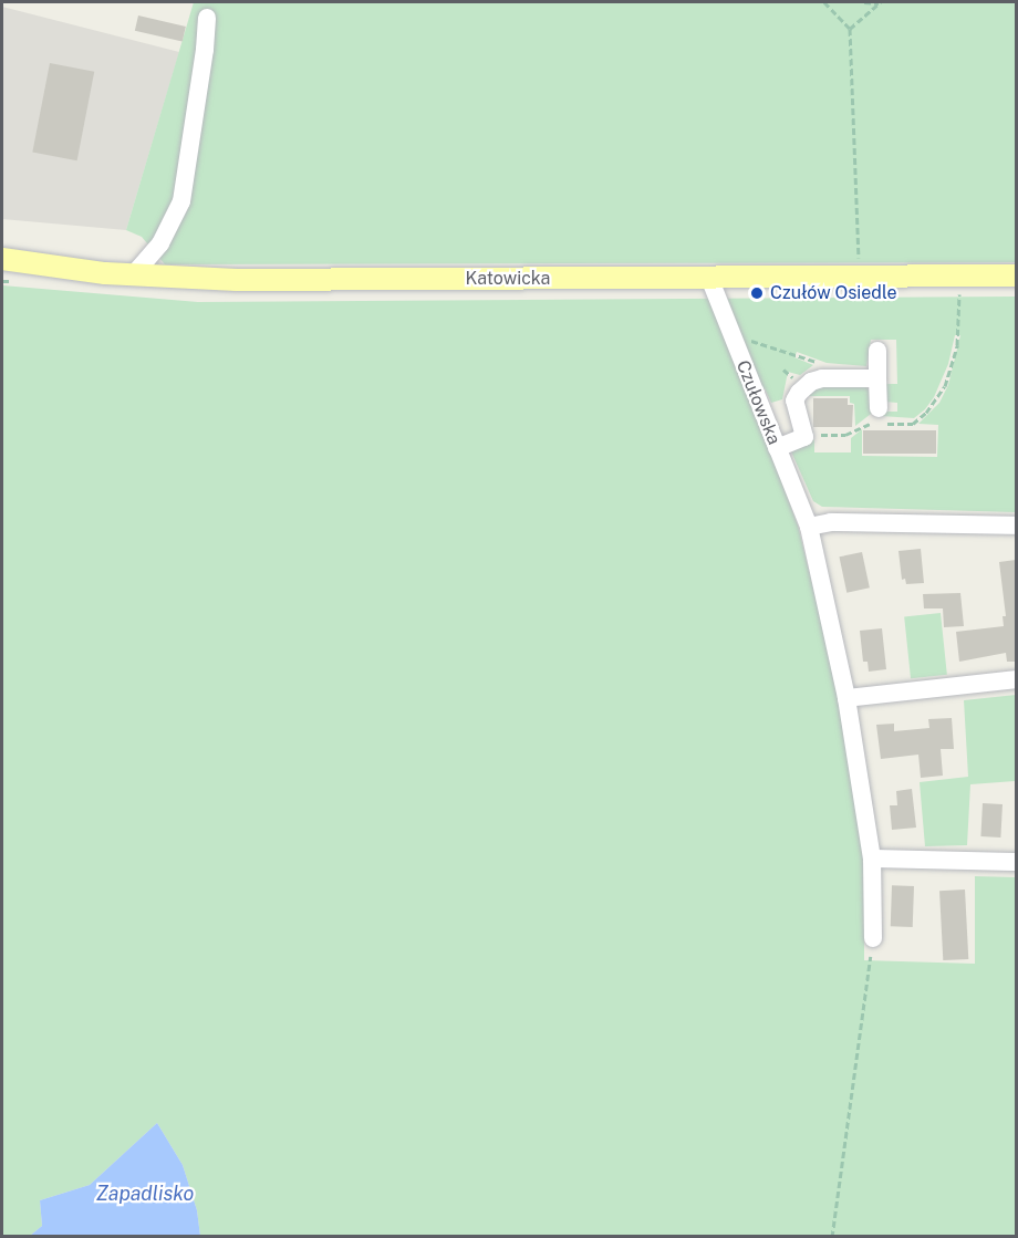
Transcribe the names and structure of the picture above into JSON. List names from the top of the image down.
{
  "streets": {
    "main road": ["Katowicka"],
    "street": ["Czułowska"]
  },
  "crossings": [
    ["Katowicka", "Czułowska"]
  ],
  "water": ["Zapadlisko"],
  "places": ["Czułów Osiedle"]
}
